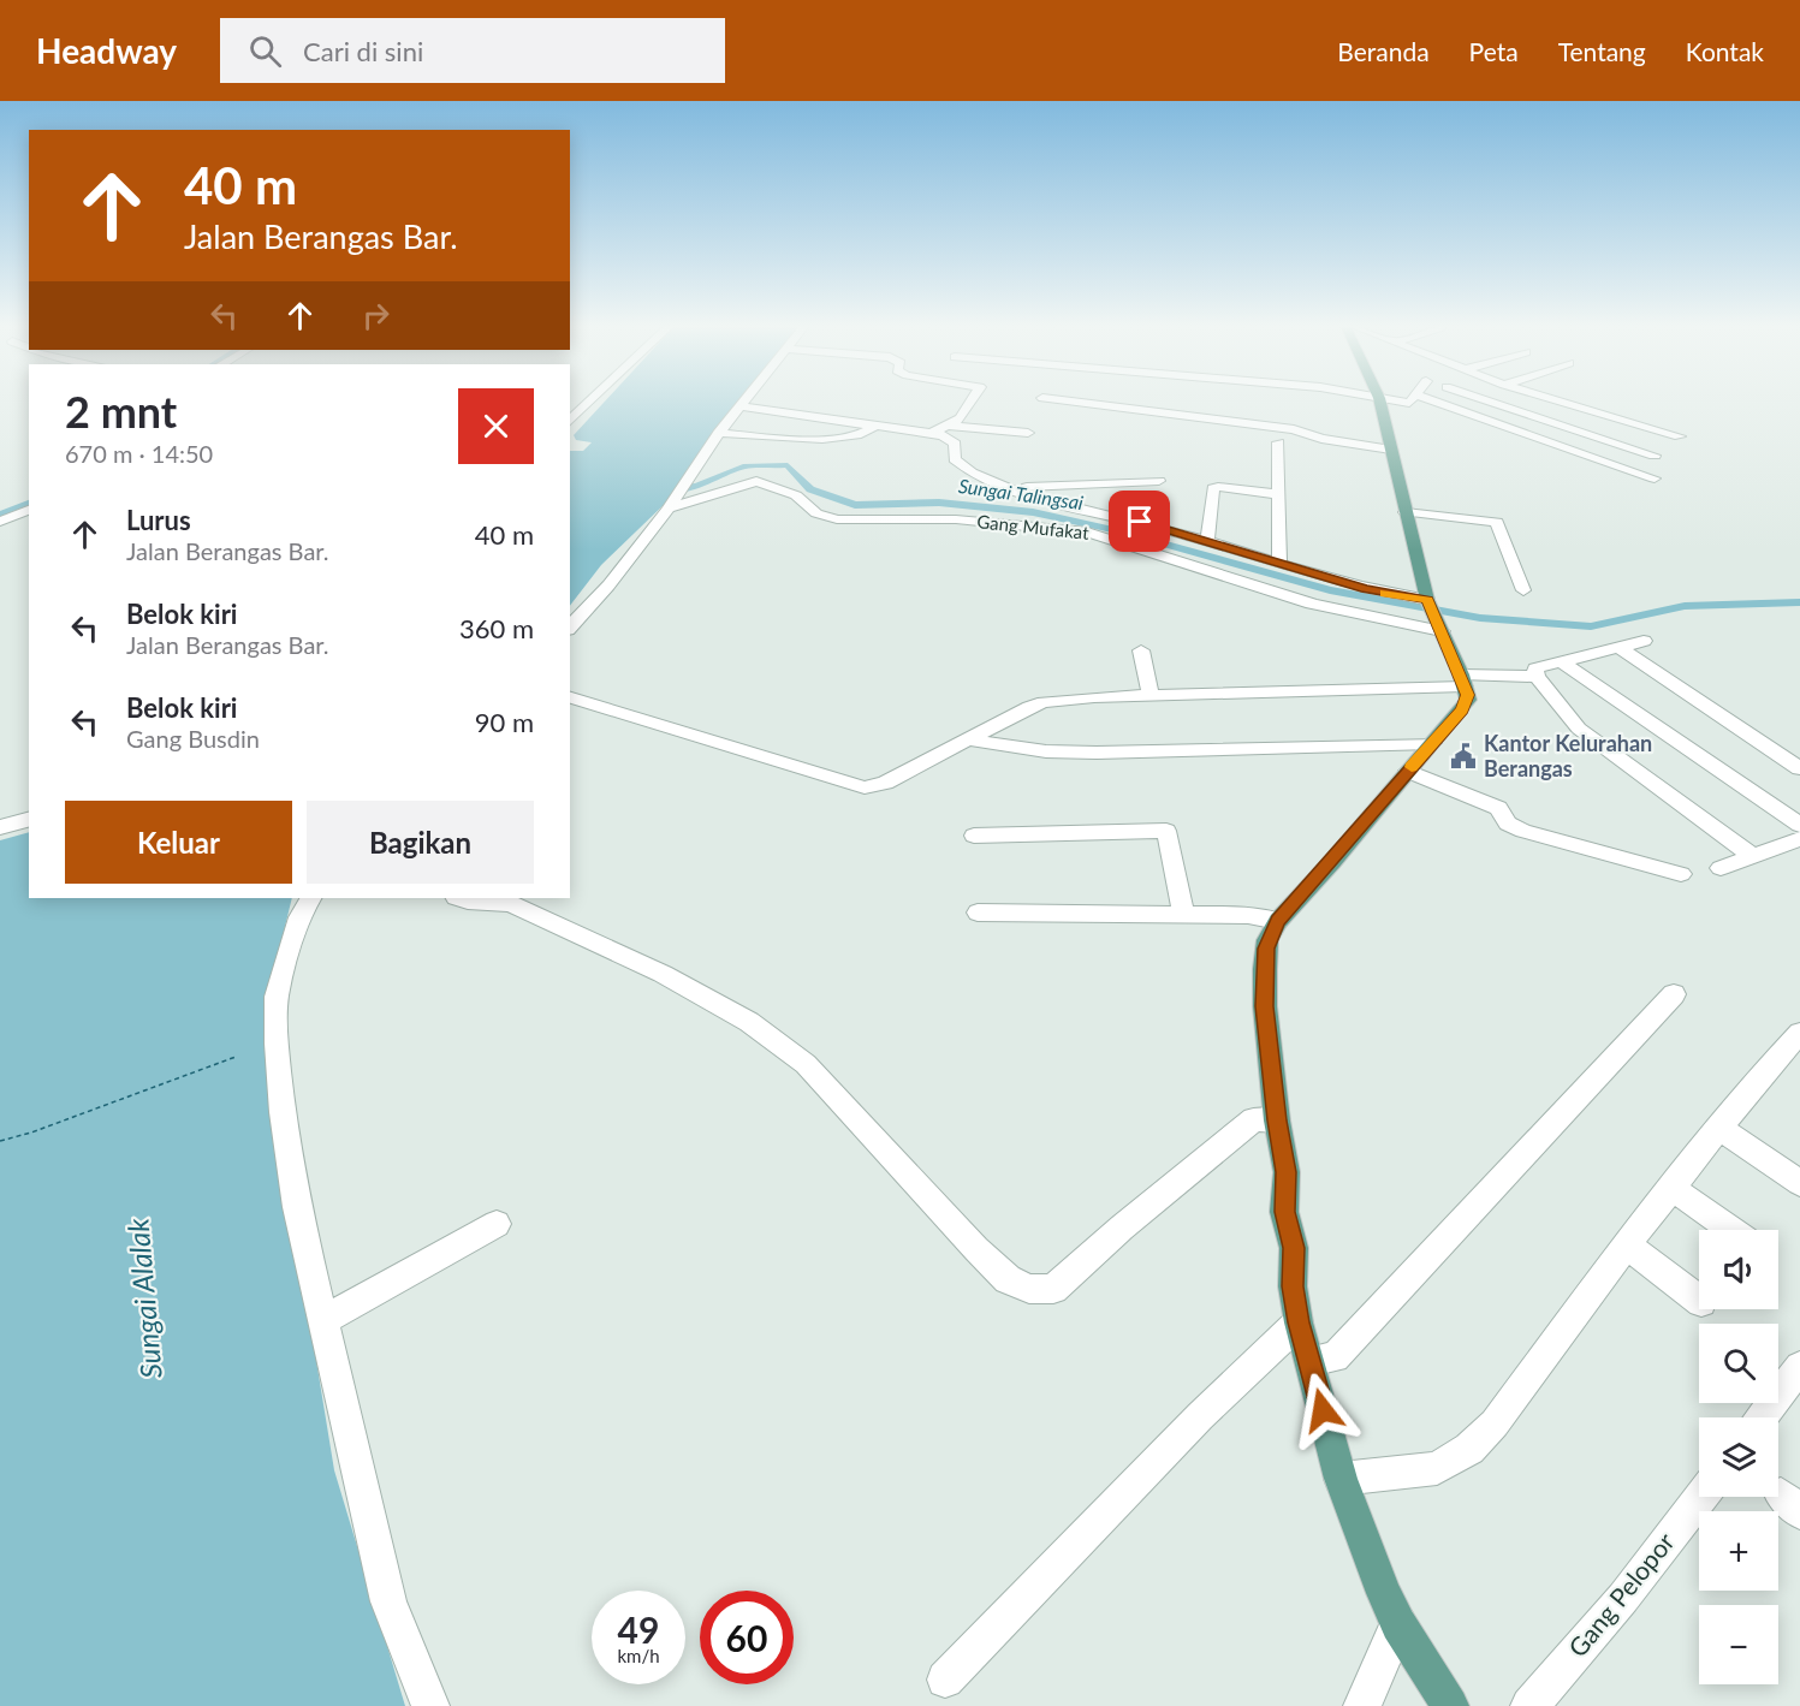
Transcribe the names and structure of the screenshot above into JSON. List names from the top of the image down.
{
  "streets": {
    "street": ["Gang Mufakat", "Gang Pelopor"]
  },
  "water": ["Sungai Talingsai", "Sungai Alalak"],
  "places": {
    "public building": ["Kantor Kelurahan Berangas"]
  },
  "page": {
    "header": "Headway",
    "search": "Cari di sini",
    "nav": [
      "Beranda",
      "Peta",
      "Tentang",
      "Kontak"
    ],
    "turn": ["40 m", "Jalan Berangas Bar."],
    "heading": ["2 mnt", "670 m · 14:50"],
    "list": [
      {
        "name": "Lurus",
        "note": "Jalan Berangas Bar.",
        "value": "40 m"
      },
      {
        "name": "Belok kiri",
        "note": "Jalan Berangas Bar.",
        "value": "360 m"
      },
      {
        "name": "Belok kiri",
        "note": "Gang Busdin",
        "value": "90 m"
      }
    ],
    "buttons": ["Keluar", "Bagikan"],
    "map_buttons": ["+", "−"],
    "speed": "49 km/h",
    "limit": "60"
  }
}
